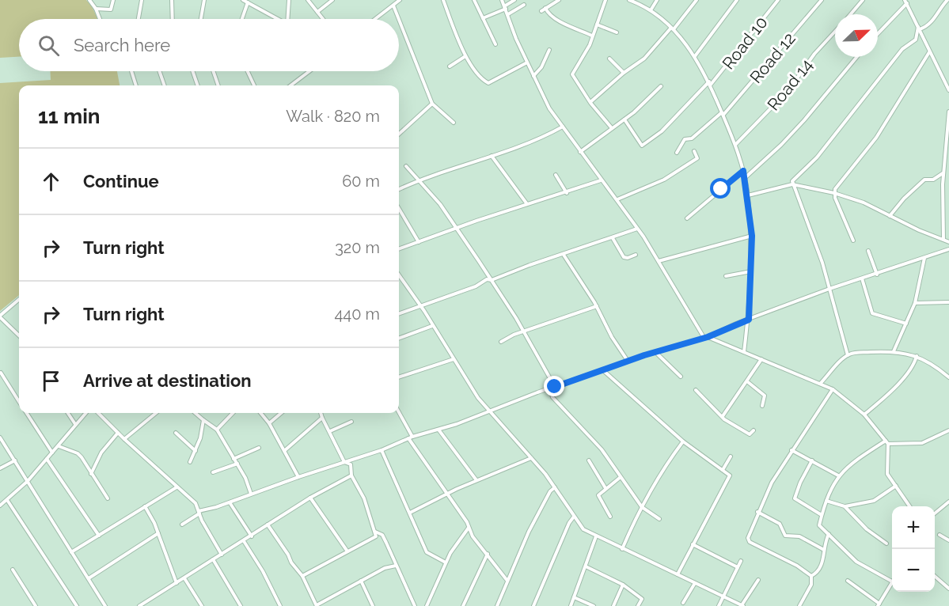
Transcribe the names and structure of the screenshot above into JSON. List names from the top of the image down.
{
  "streets": {
    "street": ["Road 10", "Road 12", "Road 14"]
  },
  "north": "top right",
  "page": {
    "search": "Search here",
    "heading": ["11 min", "Walk · 820 m"],
    "list": [
      ["Continue", "60 m"],
      ["Turn right", "320 m"],
      ["Turn right", "440 m"],
      "Arrive at destination"
    ],
    "map_buttons": ["+", "−"]
  }
}
